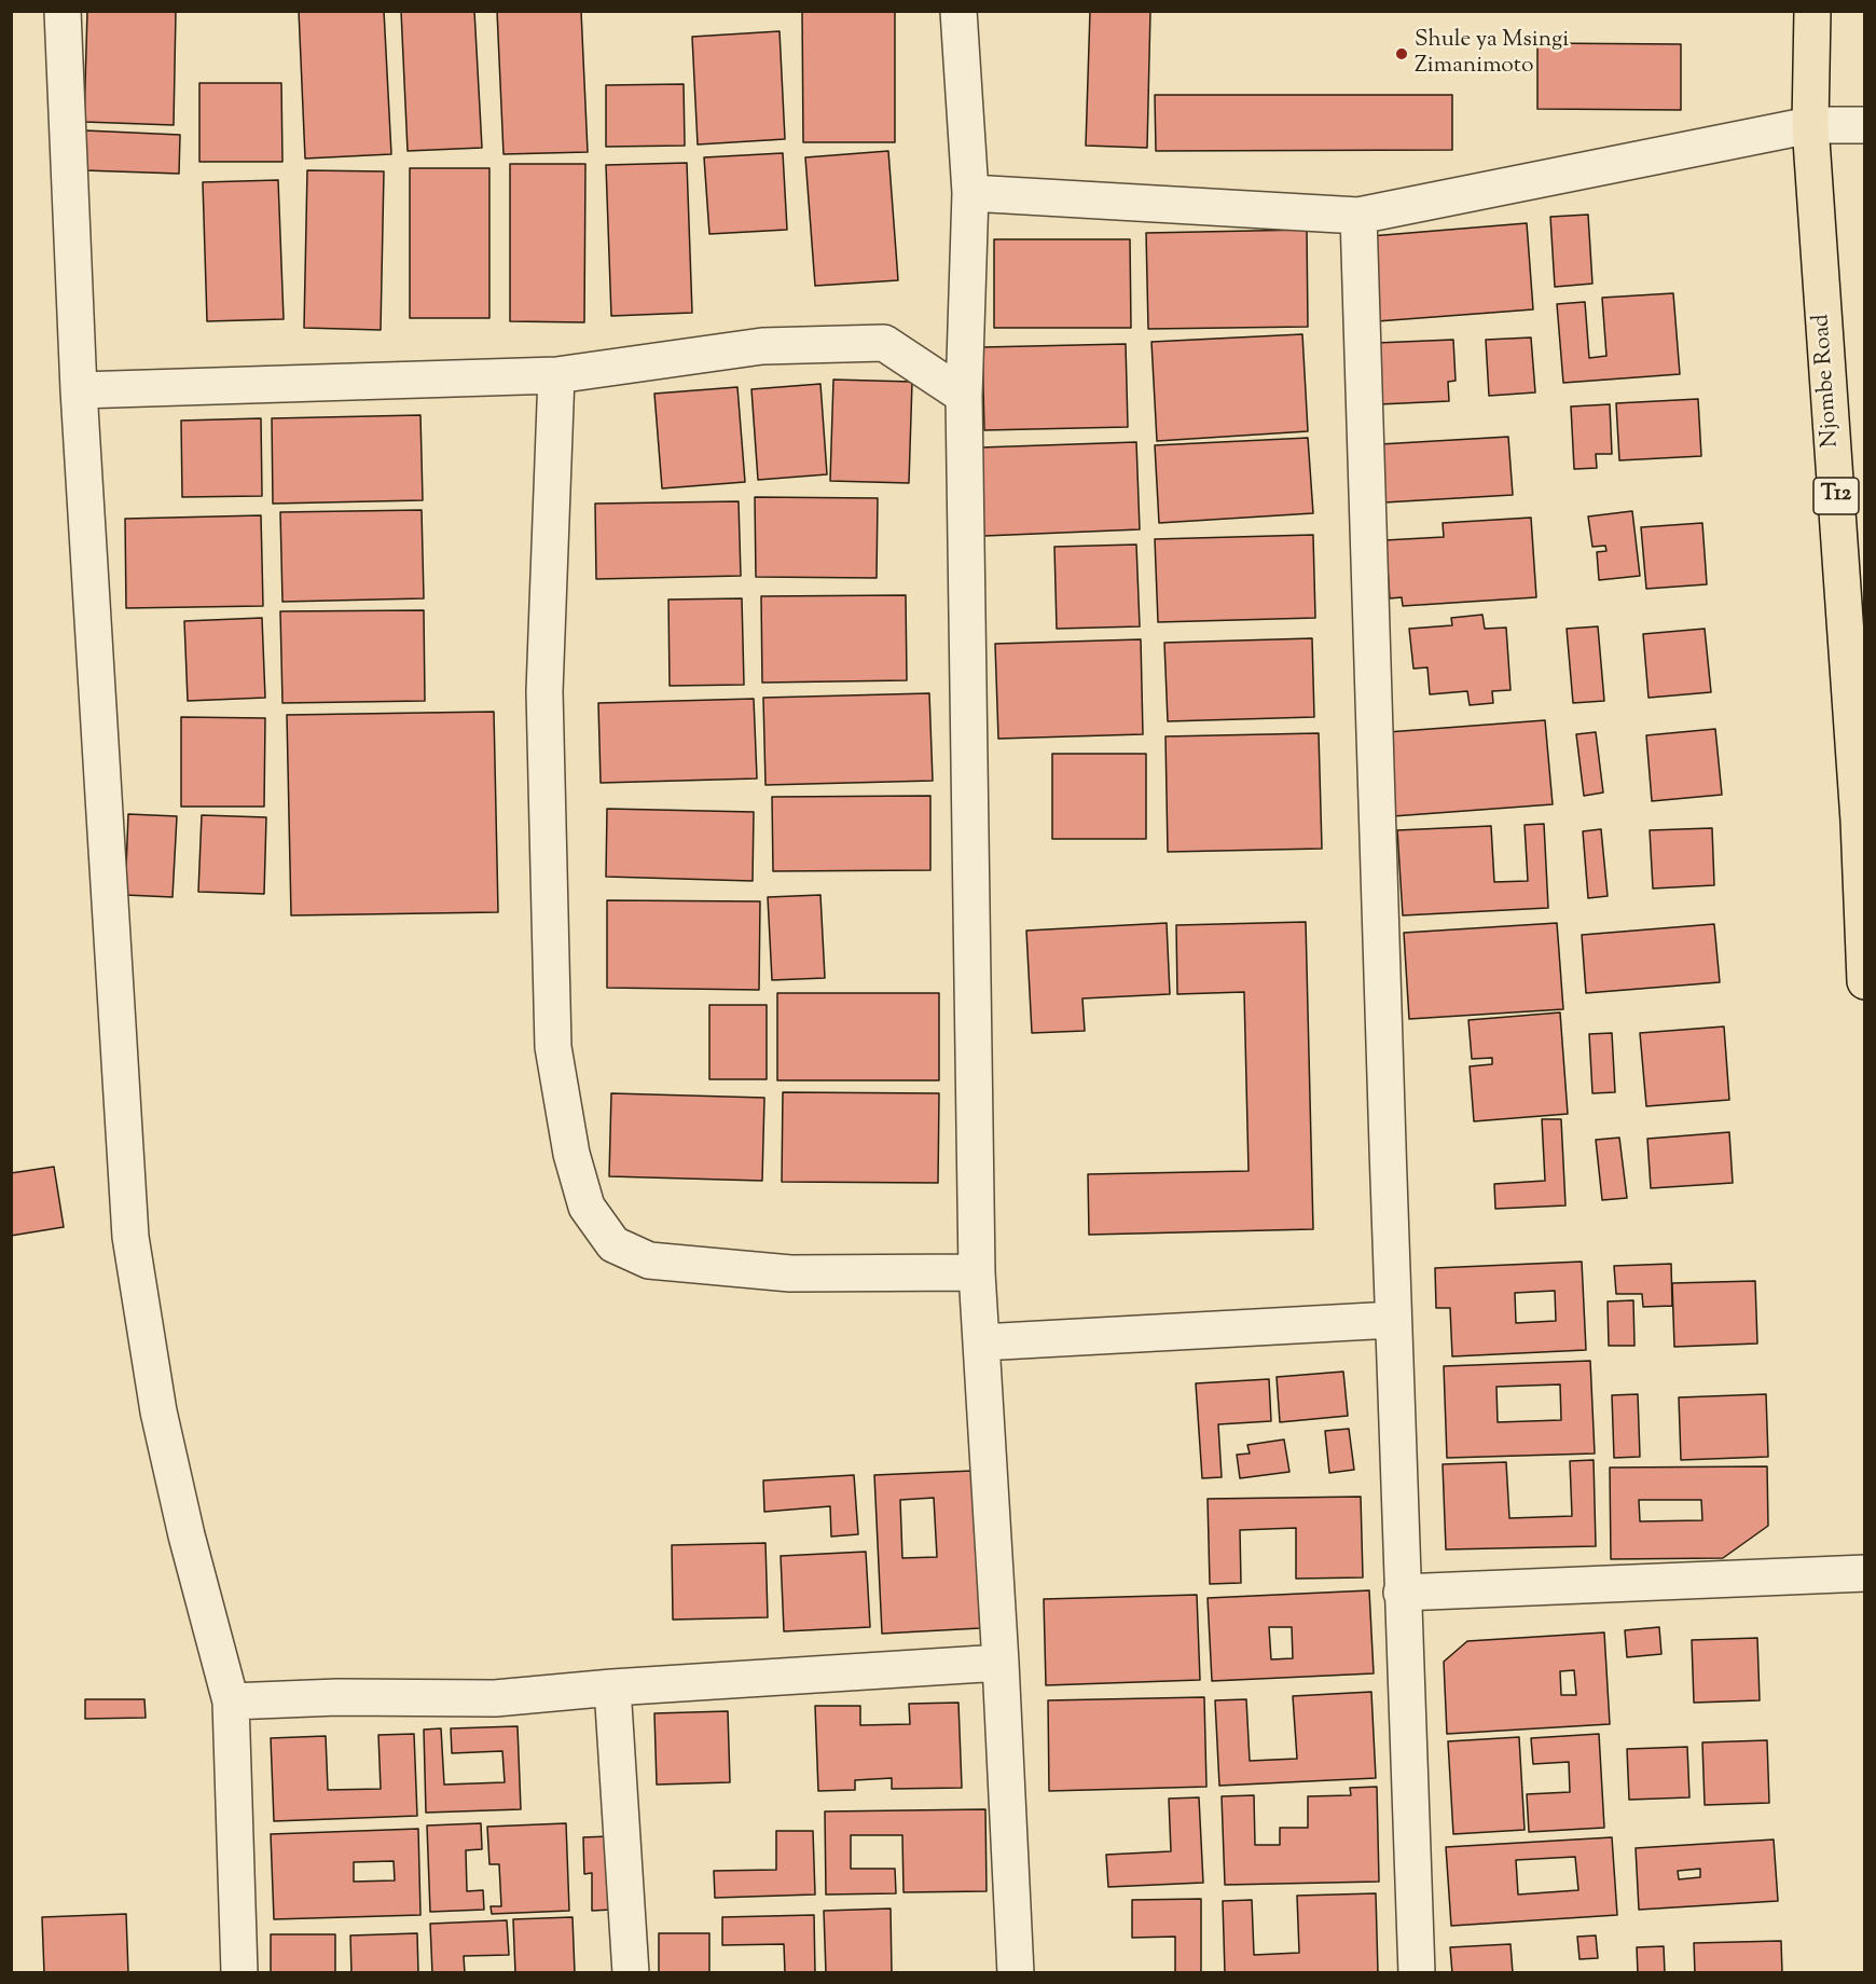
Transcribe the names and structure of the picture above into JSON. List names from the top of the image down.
{
  "streets": {
    "highway": ["Njombe Road", "T12"]
  },
  "places": ["Shule ya Msingi Zimanimoto"]
}
